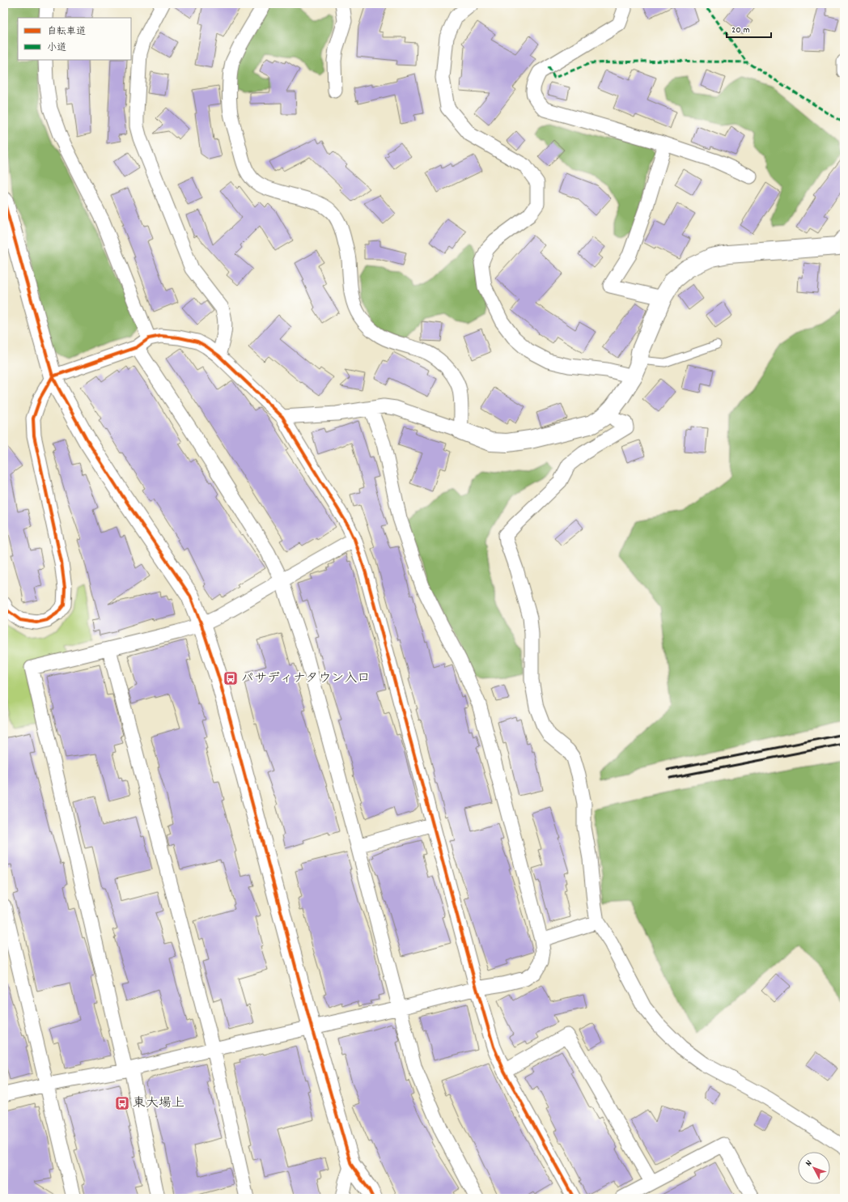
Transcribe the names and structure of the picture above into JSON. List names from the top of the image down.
{
  "places": {
    "bus stop": ["パサディナタウン入口", "東大場上"]
  },
  "legend": ["自転車道", "小道"],
  "scale_bar": "20 m",
  "north": "top left"
}
